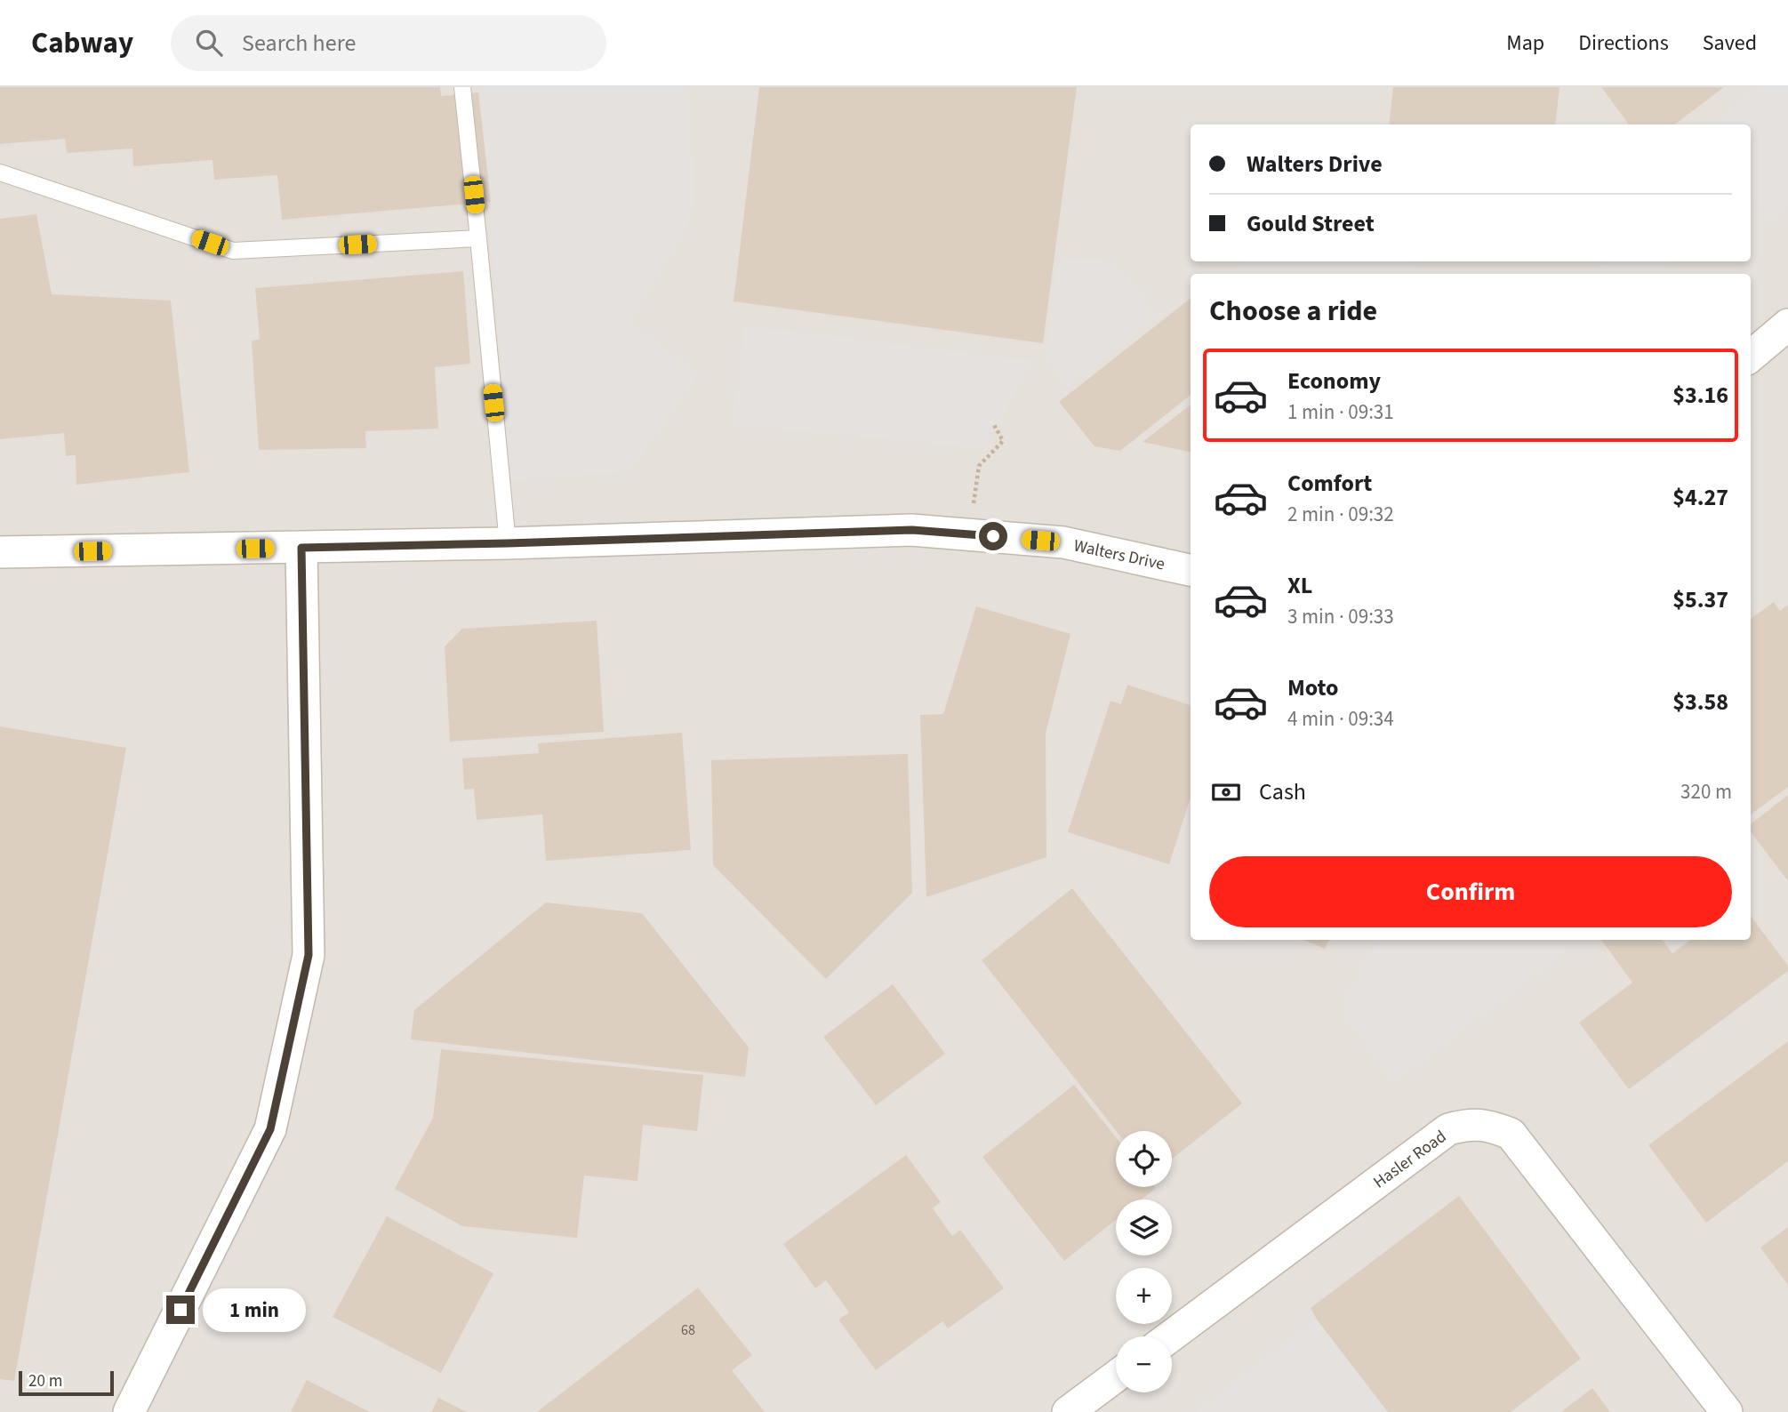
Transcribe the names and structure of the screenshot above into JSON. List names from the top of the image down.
{
  "streets": {
    "street": ["Walters Drive", "Hasler Road"]
  },
  "house_numbers": ["68"],
  "scale_bar": "20 m",
  "page": {
    "header": "Cabway",
    "search": "Search here",
    "nav": ["Map", "Directions", "Saved"],
    "banner": ["Walters Drive", "Gould Street"],
    "heading": "Choose a ride",
    "list": [
      {
        "name": "Economy",
        "note": "1 min · 09:31",
        "value": "$3.16"
      },
      {
        "name": "Comfort",
        "note": "2 min · 09:32",
        "value": "$4.27"
      },
      {
        "name": "XL",
        "note": "3 min · 09:33",
        "value": "$5.37"
      },
      {
        "name": "Moto",
        "note": "4 min · 09:34",
        "value": "$3.58"
      }
    ],
    "pay": ["Cash", "320 m"],
    "buttons": "Confirm",
    "map_buttons": ["+", "−"],
    "bubble": "1 min",
    "scale": "20 m"
  }
}
